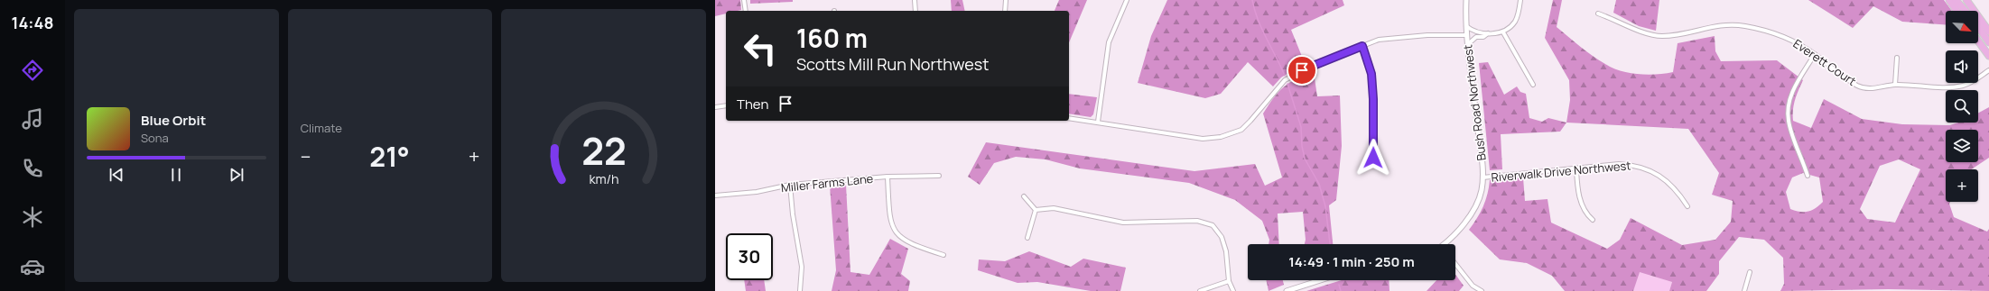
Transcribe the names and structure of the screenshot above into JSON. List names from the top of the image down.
{
  "streets": {
    "street": [
      "Everett Court",
      "Bush Road Northwest",
      "Riverwalk Drive Northwest",
      "Miller Farms Lane"
    ]
  },
  "crossings": [
    ["Bush Road Northwest", "Riverwalk Drive Northwest"]
  ],
  "north": "bottom right",
  "page": {
    "tabs": "14:48",
    "tile": "Climate",
    "map_buttons": "+",
    "turn": ["160 m", "Scotts Mill Run Northwest"],
    "then": "Then",
    "song": ["Blue Orbit", "Sona"],
    "heat": ["−", "21°", "+"],
    "limit": "30",
    "trip": "14:49 · 1 min · 250 m",
    "gauge": ["22", "km/h"]
  }
}
